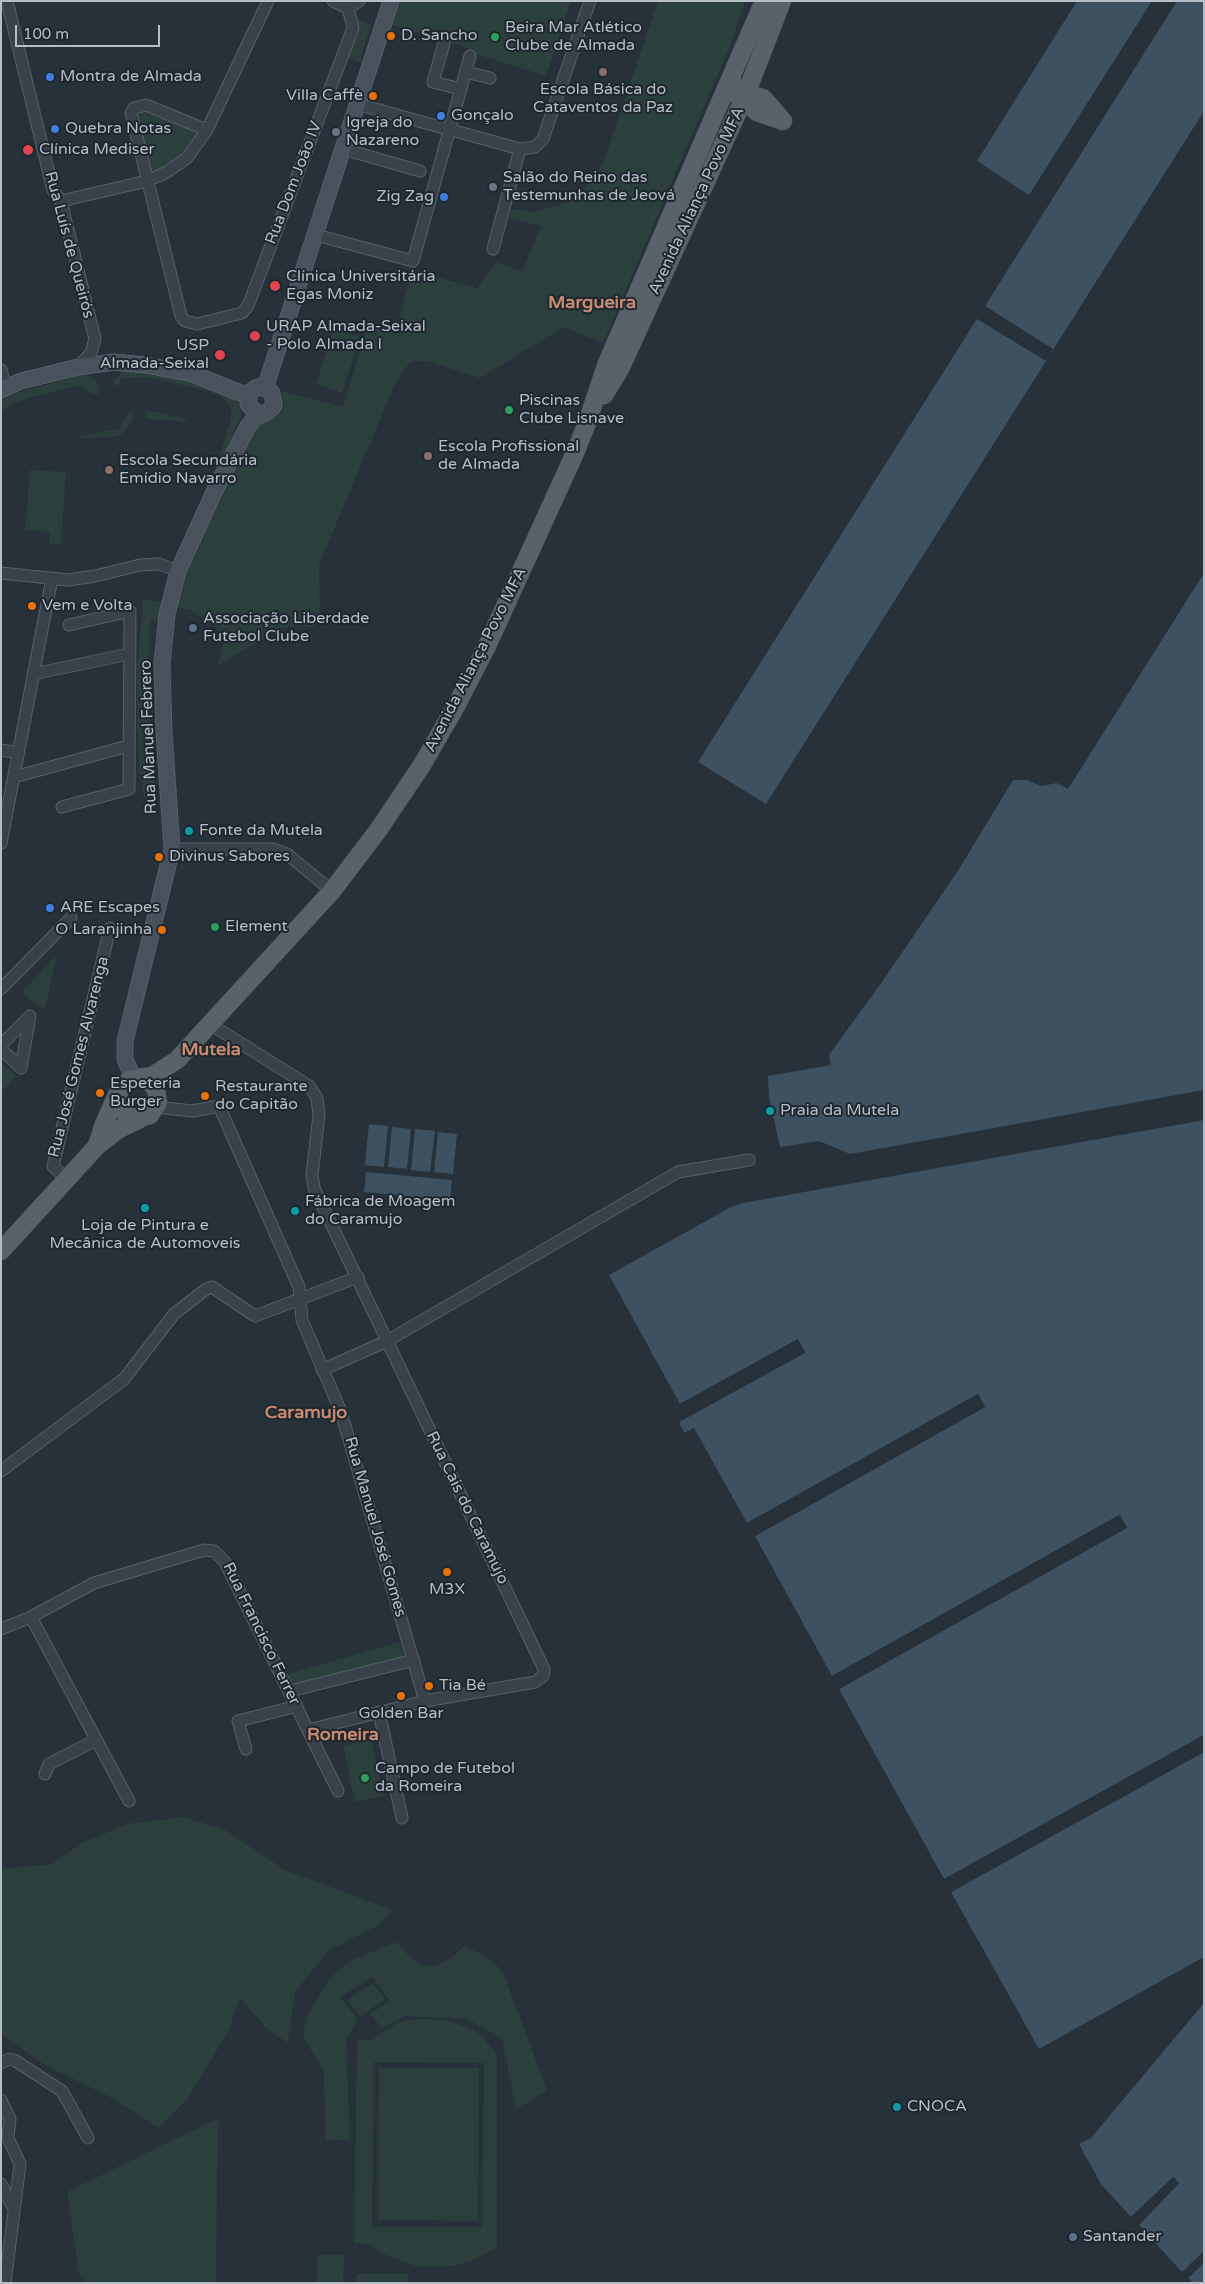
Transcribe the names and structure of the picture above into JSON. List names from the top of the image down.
{
  "streets": {
    "main road": ["Avenida Aliança Povo MFA", "Rua Manuel Febrero"],
    "street": [
      "Rua Dom João IV",
      "Rua Luís de Queirós",
      "Rua José Gomes Alvarenga",
      "Rua Cais do Caramujo",
      "Rua Manuel José Gomes",
      "Rua Francisco Ferrer"
    ]
  },
  "crossings": [
    ["Avenida Aliança Povo MFA", "Rua Manuel Febrero"],
    ["Avenida Aliança Povo MFA", "Rua Cais do Caramujo"],
    ["Avenida Aliança Povo MFA", "Rua Manuel José Gomes"],
    ["Rua Manuel Febrero", "Rua Manuel José Gomes"],
    ["Rua Cais do Caramujo", "Rua Manuel José Gomes"]
  ],
  "districts": [
    "Margueira",
    "Mutela",
    "Caramujo",
    "Romeira"
  ],
  "places": [
    "D. Sancho",
    "Beira Mar Atlético Clube de Almada",
    "Escola Básica do Cataventos da Paz",
    "Montra de Almada",
    "Villa Caffè",
    "Gonçalo",
    "Quebra Notas",
    "Igreja do Nazareno",
    "Clínica Mediser",
    "Salão do Reino das Testemunhas de Jeová",
    "Zig Zag",
    "Clínica Universitária Egas Moniz",
    "URAP Almada-Seixal - Polo Almada I",
    "USP Almada-Seixal",
    "Piscinas Clube Lisnave",
    "Escola Profissional de Almada",
    "Escola Secundária Emídio Navarro",
    "Vem e Volta",
    "Associação Liberdade Futebol Clube",
    "Fonte da Mutela",
    "Divinus Sabores",
    "ARE Escapes",
    "Element",
    "O Laranjinha",
    "Espeteria Burger",
    "Restaurante do Capitão",
    "Praia da Mutela",
    "Loja de Pintura e Mecânica de Automoveis",
    "Fábrica de Moagem do Caramujo",
    "M3X",
    "Tia Bé",
    "Golden Bar",
    "Campo de Futebol da Romeira",
    "CNOCA",
    "Santander"
  ],
  "scale_bar": "100 m"
}
